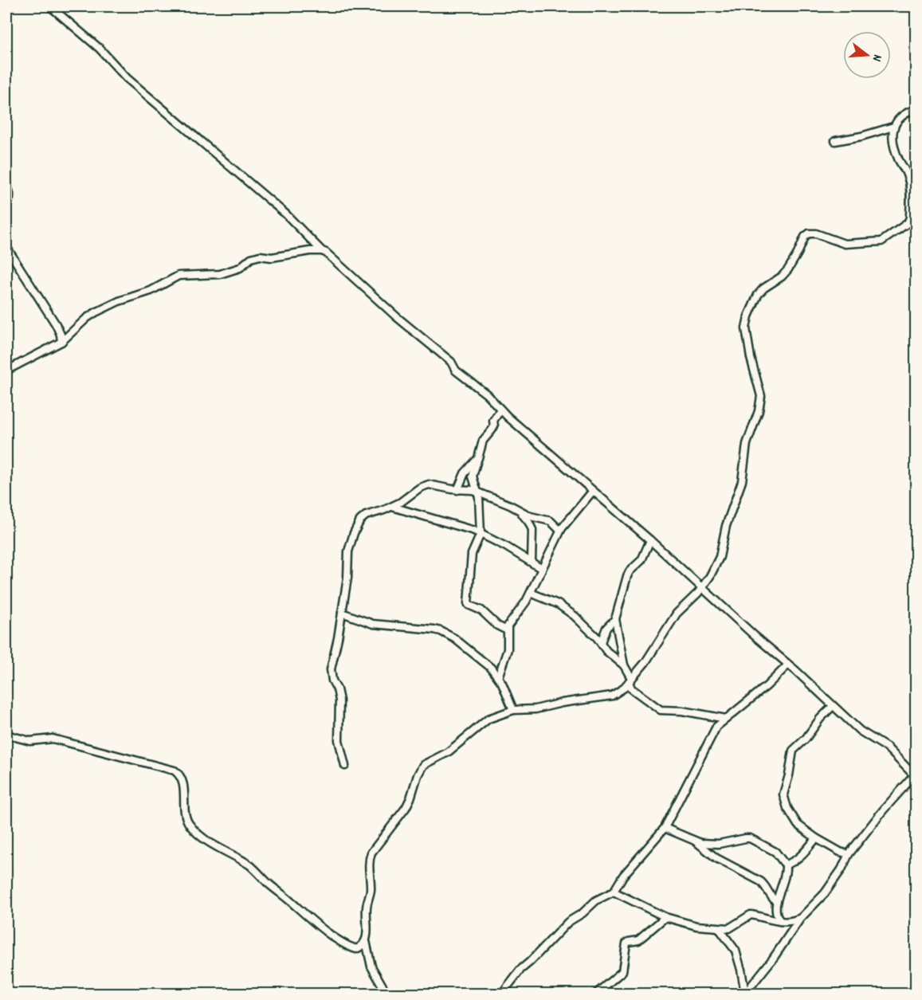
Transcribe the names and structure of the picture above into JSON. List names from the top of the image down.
{
  "north": "right"
}
